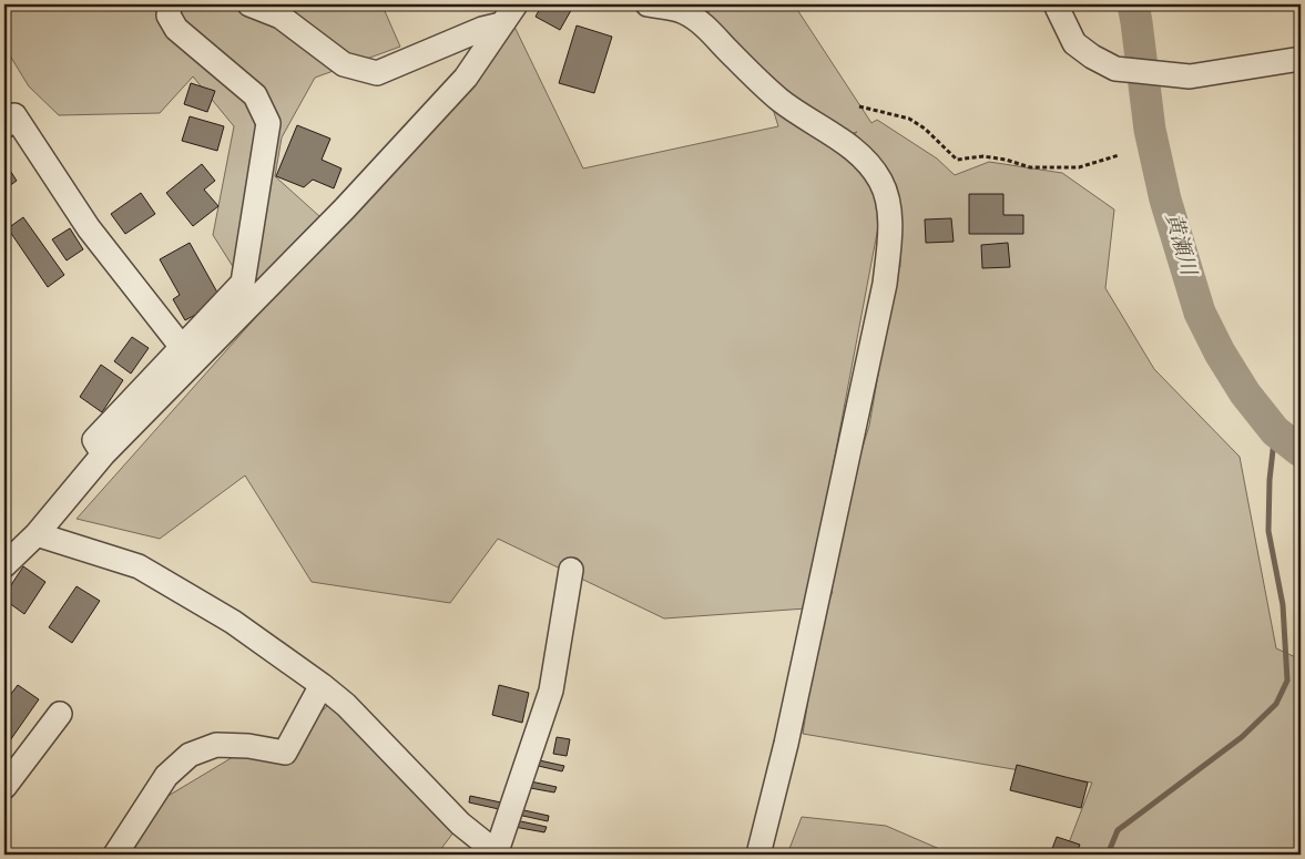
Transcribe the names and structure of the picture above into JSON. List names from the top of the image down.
{
  "water": ["黄瀬川"]
}
